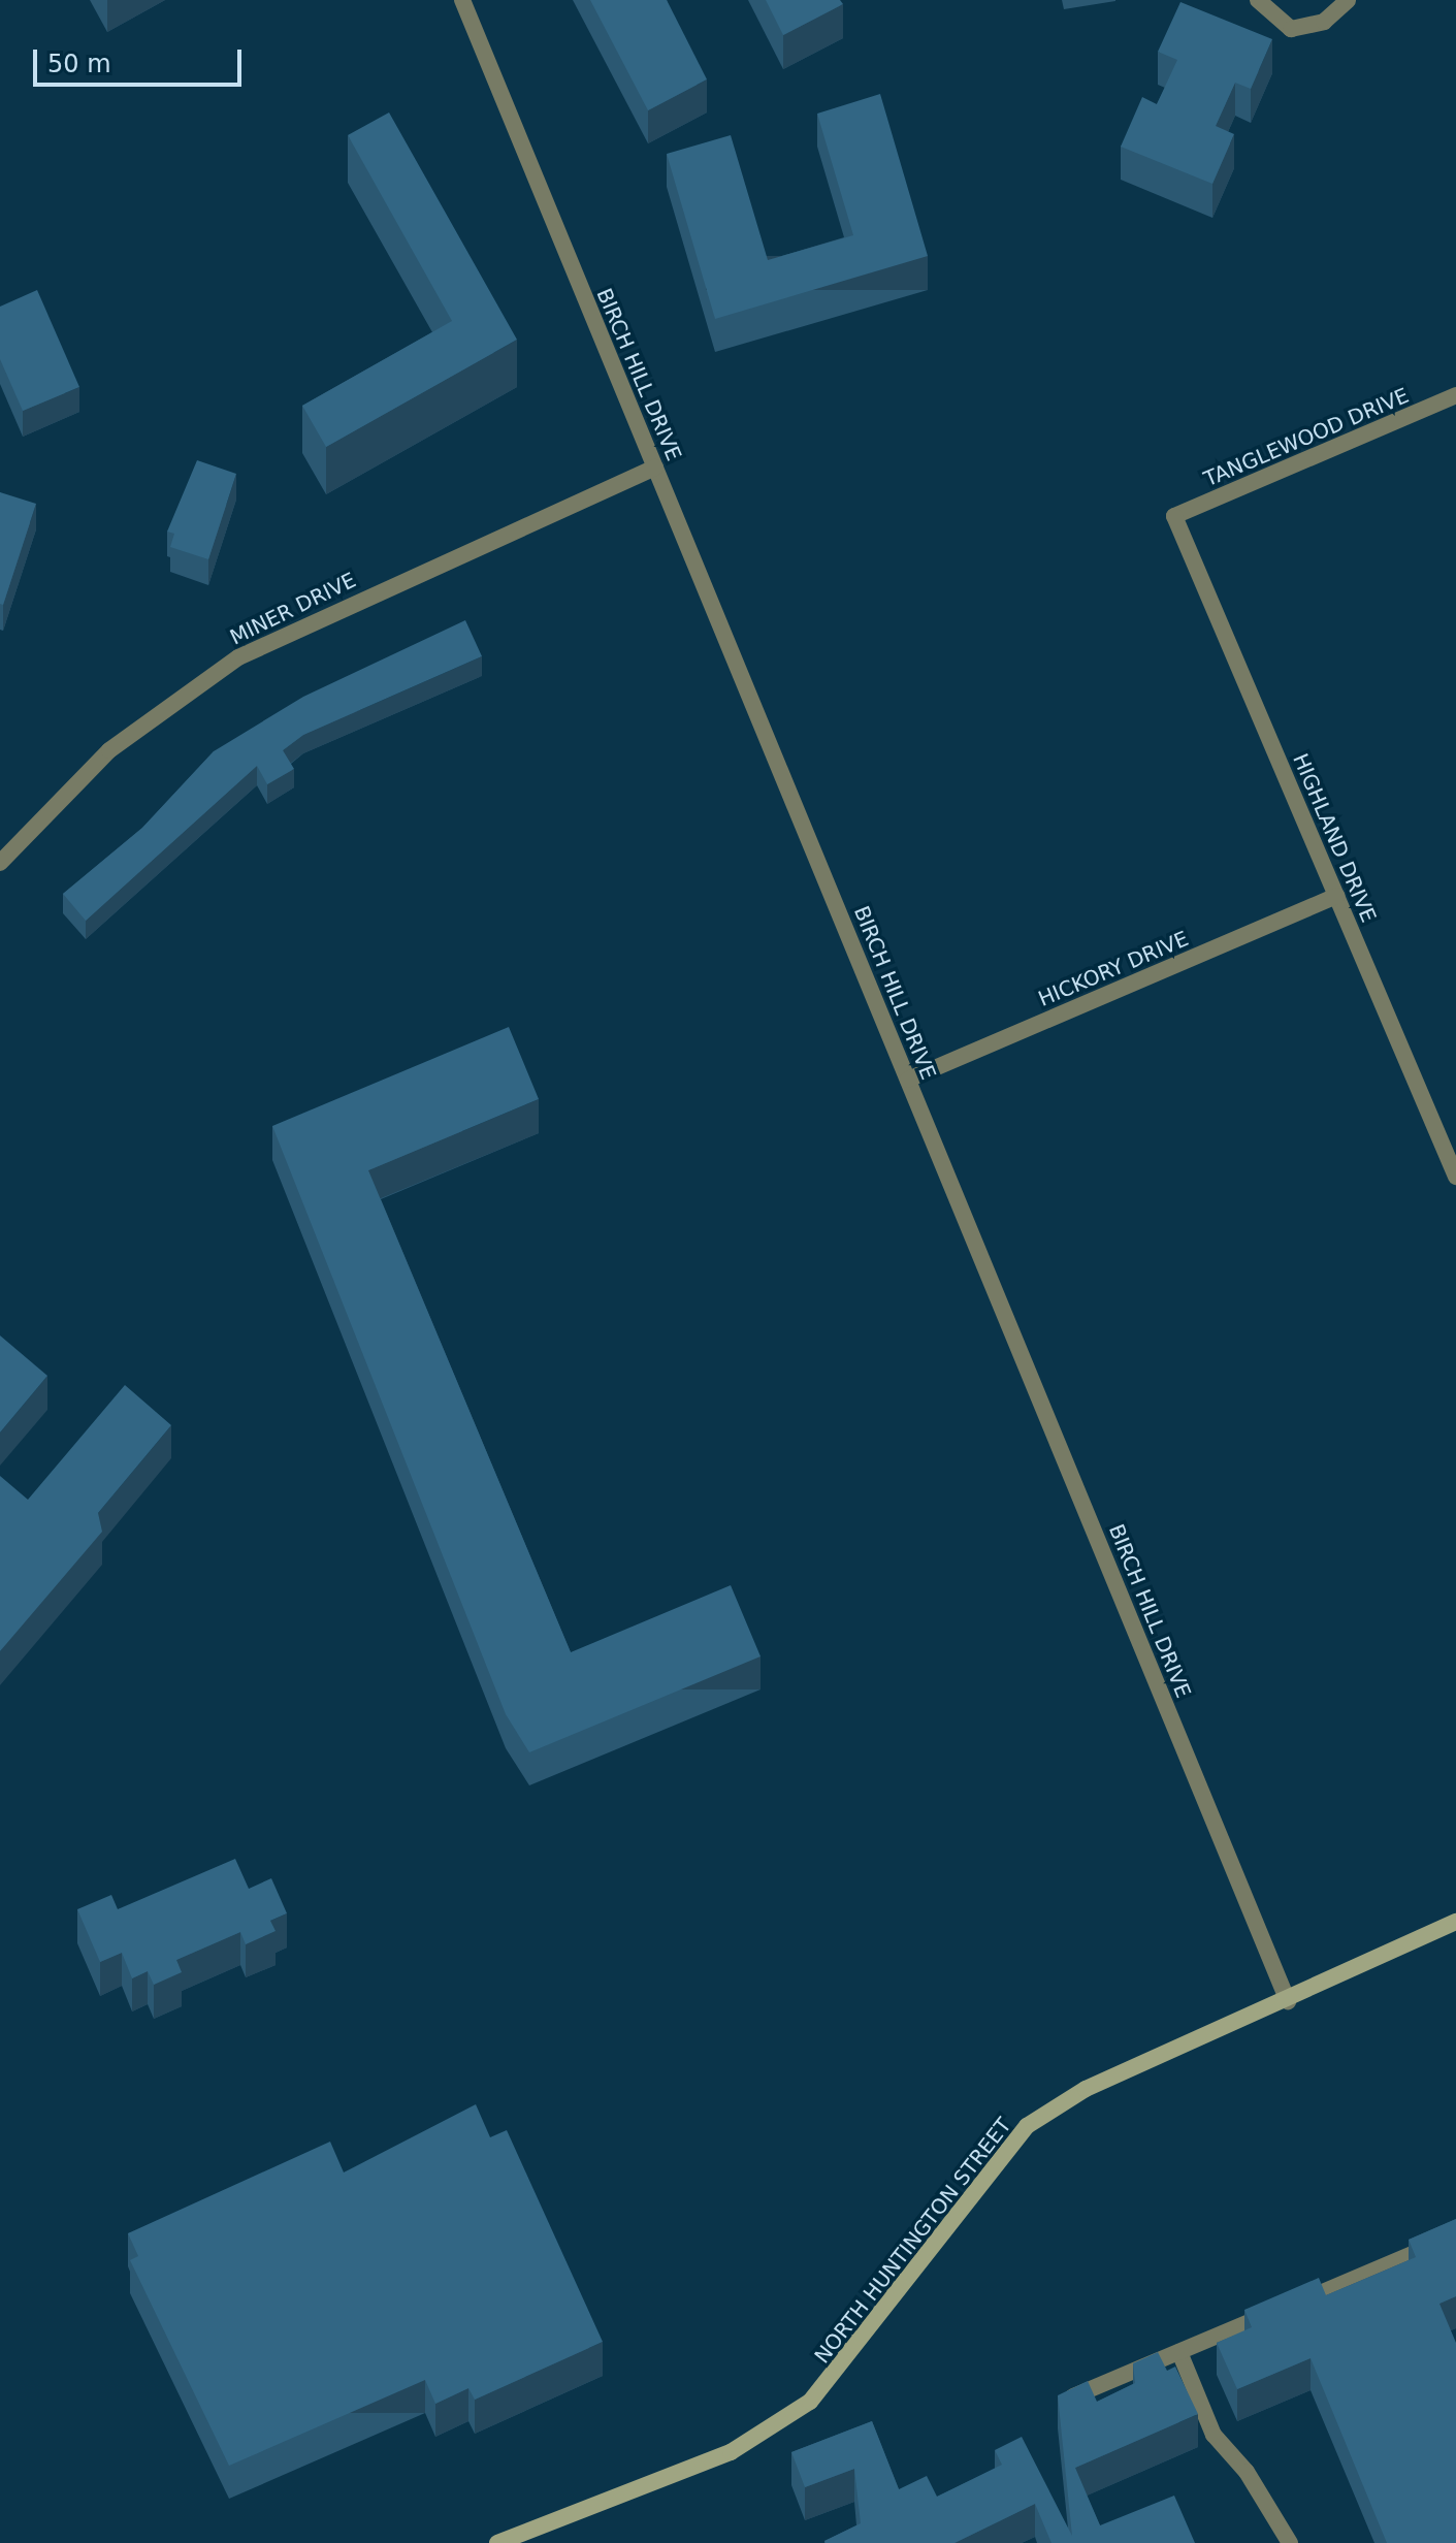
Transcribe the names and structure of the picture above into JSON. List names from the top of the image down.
{
  "streets": {
    "street": [
      "BIRCH HILL DRIVE",
      "TANGLEWOOD DRIVE",
      "MINER DRIVE",
      "HIGHLAND DRIVE",
      "HICKORY DRIVE",
      "NORTH HUNTINGTON STREET"
    ]
  },
  "crossings": [
    ["BIRCH HILL DRIVE", "MINER DRIVE"],
    ["BIRCH HILL DRIVE", "HICKORY DRIVE"],
    ["BIRCH HILL DRIVE", "NORTH HUNTINGTON STREET"],
    ["TANGLEWOOD DRIVE", "HIGHLAND DRIVE"],
    ["HIGHLAND DRIVE", "HICKORY DRIVE"]
  ],
  "scale_bar": "50 m"
}
